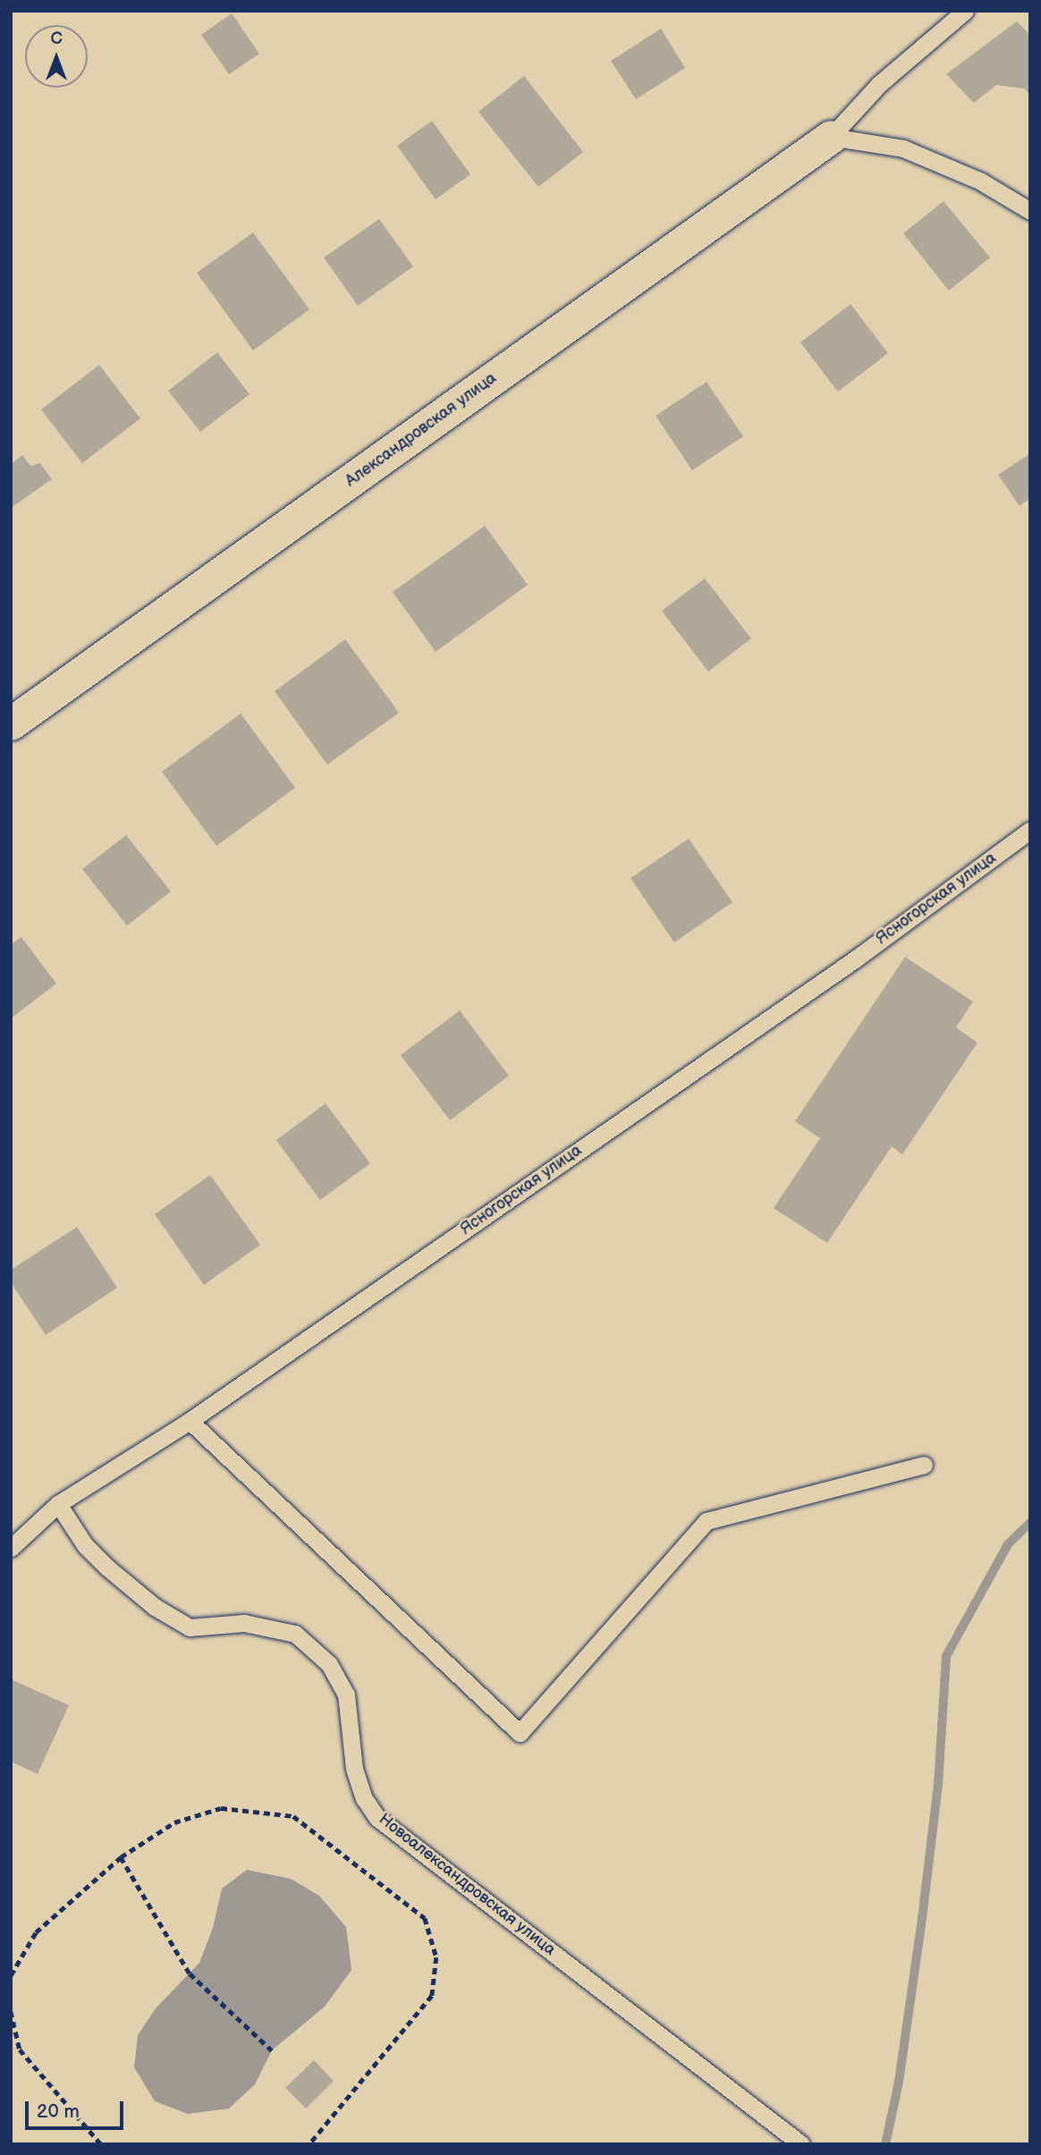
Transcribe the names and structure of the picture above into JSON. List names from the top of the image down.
{
  "streets": {
    "street": ["Александровская улица"],
    "lane": ["Ясногорская улица", "Новоалександровская улица"]
  },
  "crossings": [
    ["Ясногорская улица", "Новоалександровская улица"]
  ],
  "scale_bar": "20 m",
  "north": "top"
}
